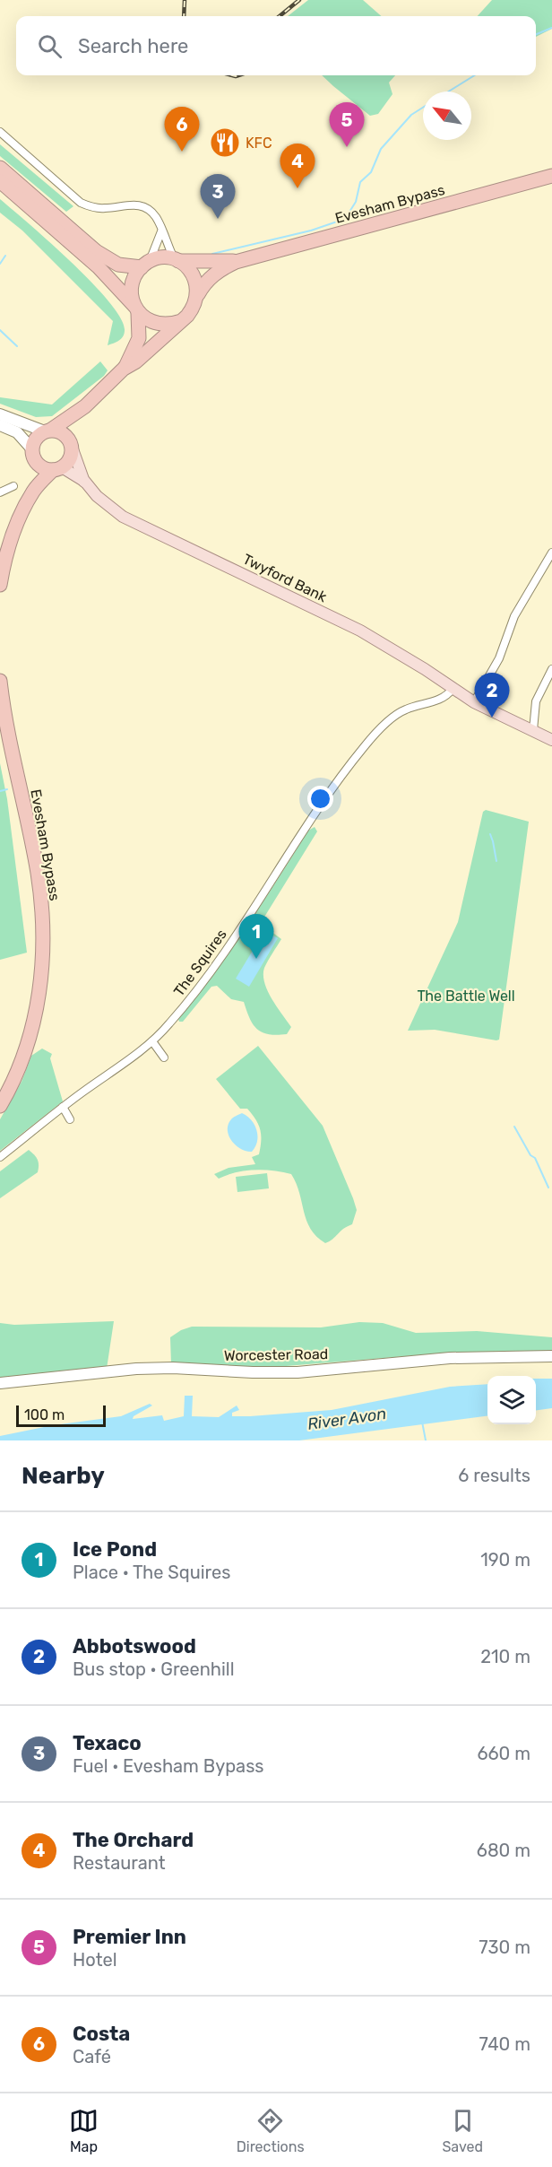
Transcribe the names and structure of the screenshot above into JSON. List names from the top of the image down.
{
  "streets": {
    "highway": ["Evesham Bypass"],
    "main road": ["Twyford Bank", "Worcester Road"],
    "street": ["The Squires"]
  },
  "crossings": [
    ["Twyford Bank", "The Squires"]
  ],
  "water": ["River Avon"],
  "parks": ["The Battle Well"],
  "places": {
    "restaurant": ["KFC"]
  },
  "scale_bar": "100 m",
  "north": "top left",
  "page": {
    "search": "Search here",
    "pins": [
      "5",
      "6",
      "4",
      "3",
      "2",
      "1"
    ],
    "scale": "100 m",
    "heading": ["Nearby", "6 results"],
    "list": [
      {
        "mark": "1",
        "name": "Ice Pond",
        "note": "Place · The Squires",
        "value": "190 m"
      },
      {
        "mark": "2",
        "name": "Abbotswood",
        "note": "Bus stop · Greenhill",
        "value": "210 m"
      },
      {
        "mark": "3",
        "name": "Texaco",
        "note": "Fuel · Evesham Bypass",
        "value": "660 m"
      },
      {
        "mark": "4",
        "name": "The Orchard",
        "note": "Restaurant",
        "value": "680 m"
      },
      {
        "mark": "5",
        "name": "Premier Inn",
        "note": "Hotel",
        "value": "730 m"
      },
      {
        "mark": "6",
        "name": "Costa",
        "note": "Café",
        "value": "740 m"
      }
    ],
    "nav": ["Map", "Directions", "Saved"]
  }
}
